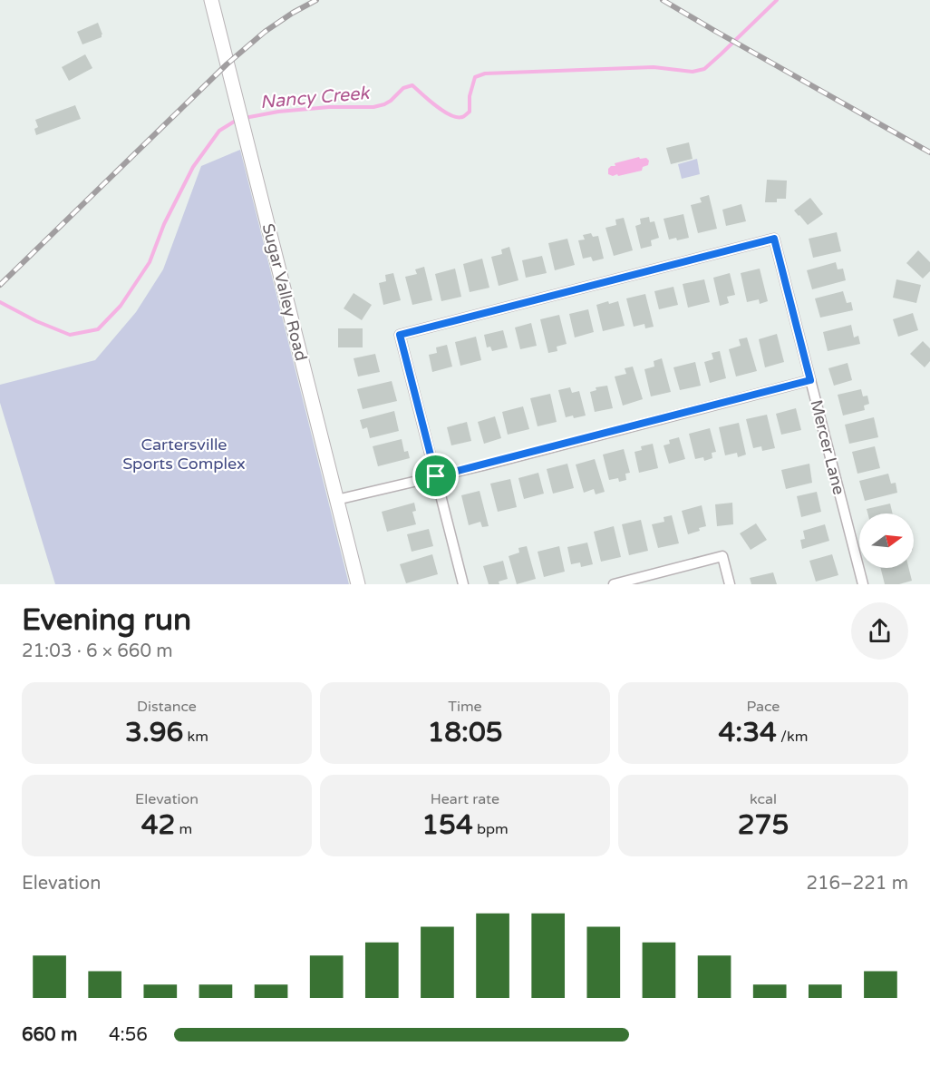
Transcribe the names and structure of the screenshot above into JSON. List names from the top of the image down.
{
  "streets": {
    "street": ["Sugar Valley Road", "Mercer Lane"]
  },
  "water": ["Nancy Creek"],
  "parks": ["Cartersville Sports Complex"],
  "north": "right",
  "page": {
    "heading": ["Evening run", "21:03 · 6 × 660 m"],
    "stats": [
      ["Distance", "3.96 km"],
      ["Time", "18:05"],
      ["Pace", "4:34 /km"],
      ["Elevation", "42 m"],
      ["Heart rate", "154 bpm"],
      ["kcal", "275"]
    ],
    "chart": ["Elevation", "216–221 m"],
    "list": [
      {
        "name": "660 m",
        "note": "4:56"
      }
    ]
  }
}
